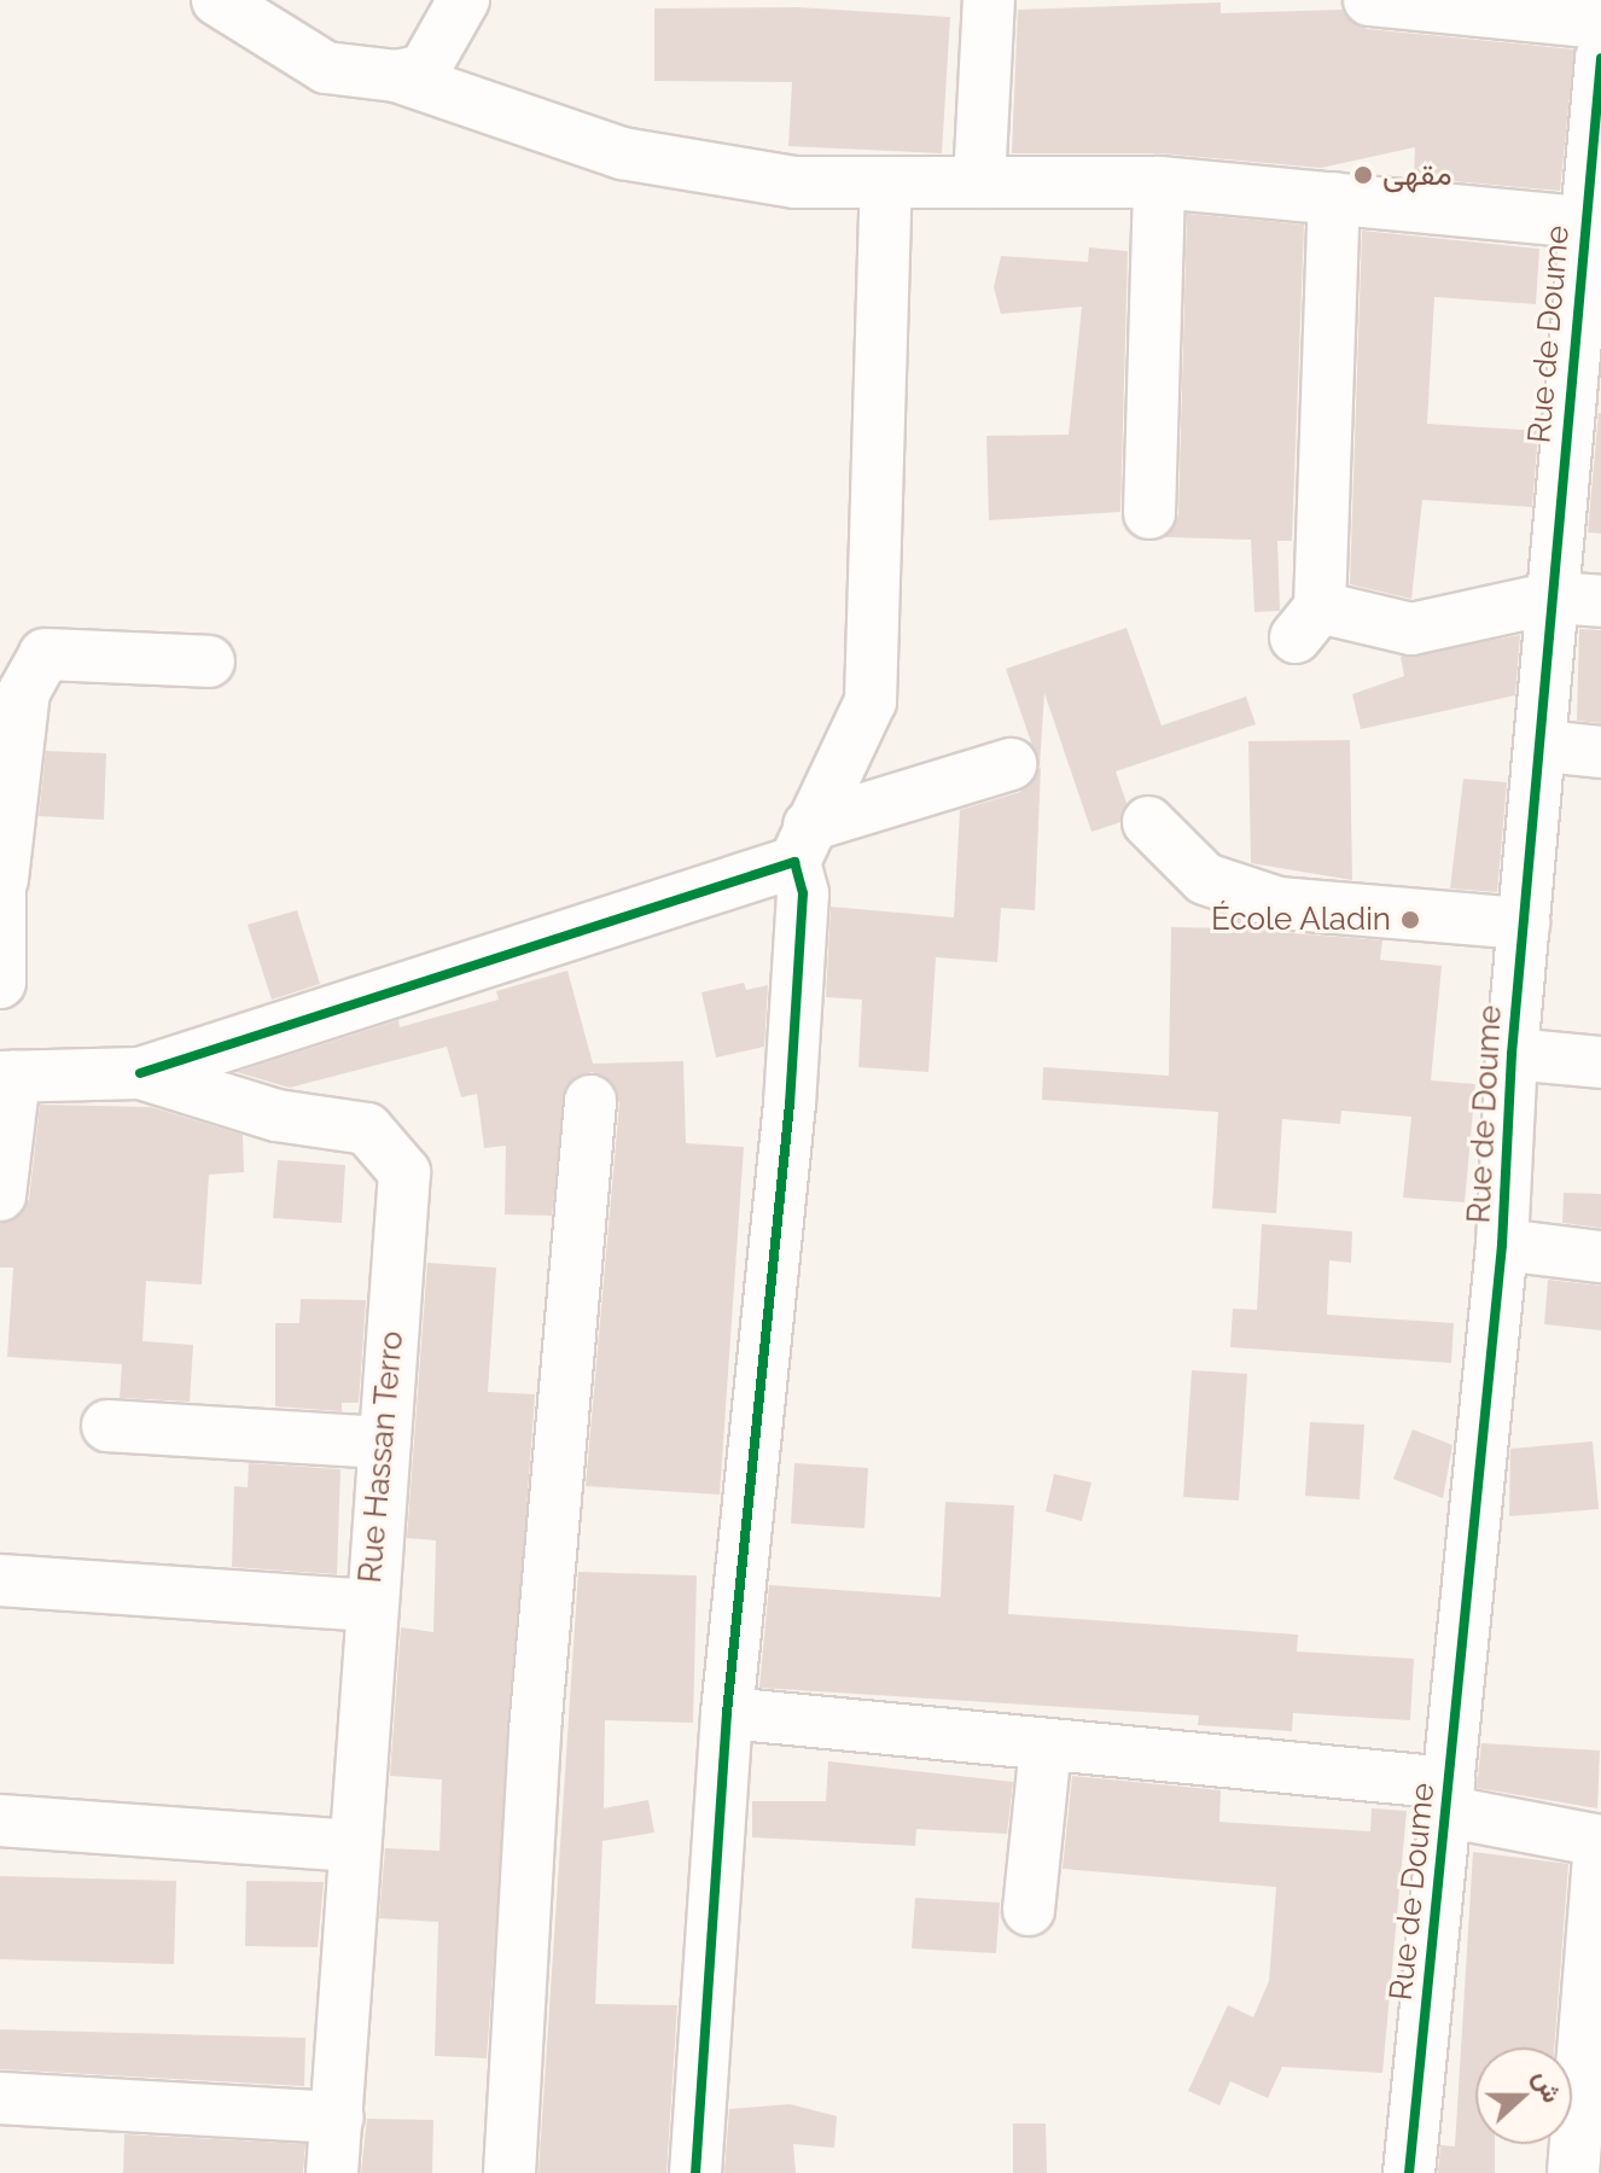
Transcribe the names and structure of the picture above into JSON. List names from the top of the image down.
{
  "streets": {
    "street": ["Rue de Doume", "Rue Hassan Terro"]
  },
  "places": ["مقهى", "École Aladin"],
  "north": "right"
}
